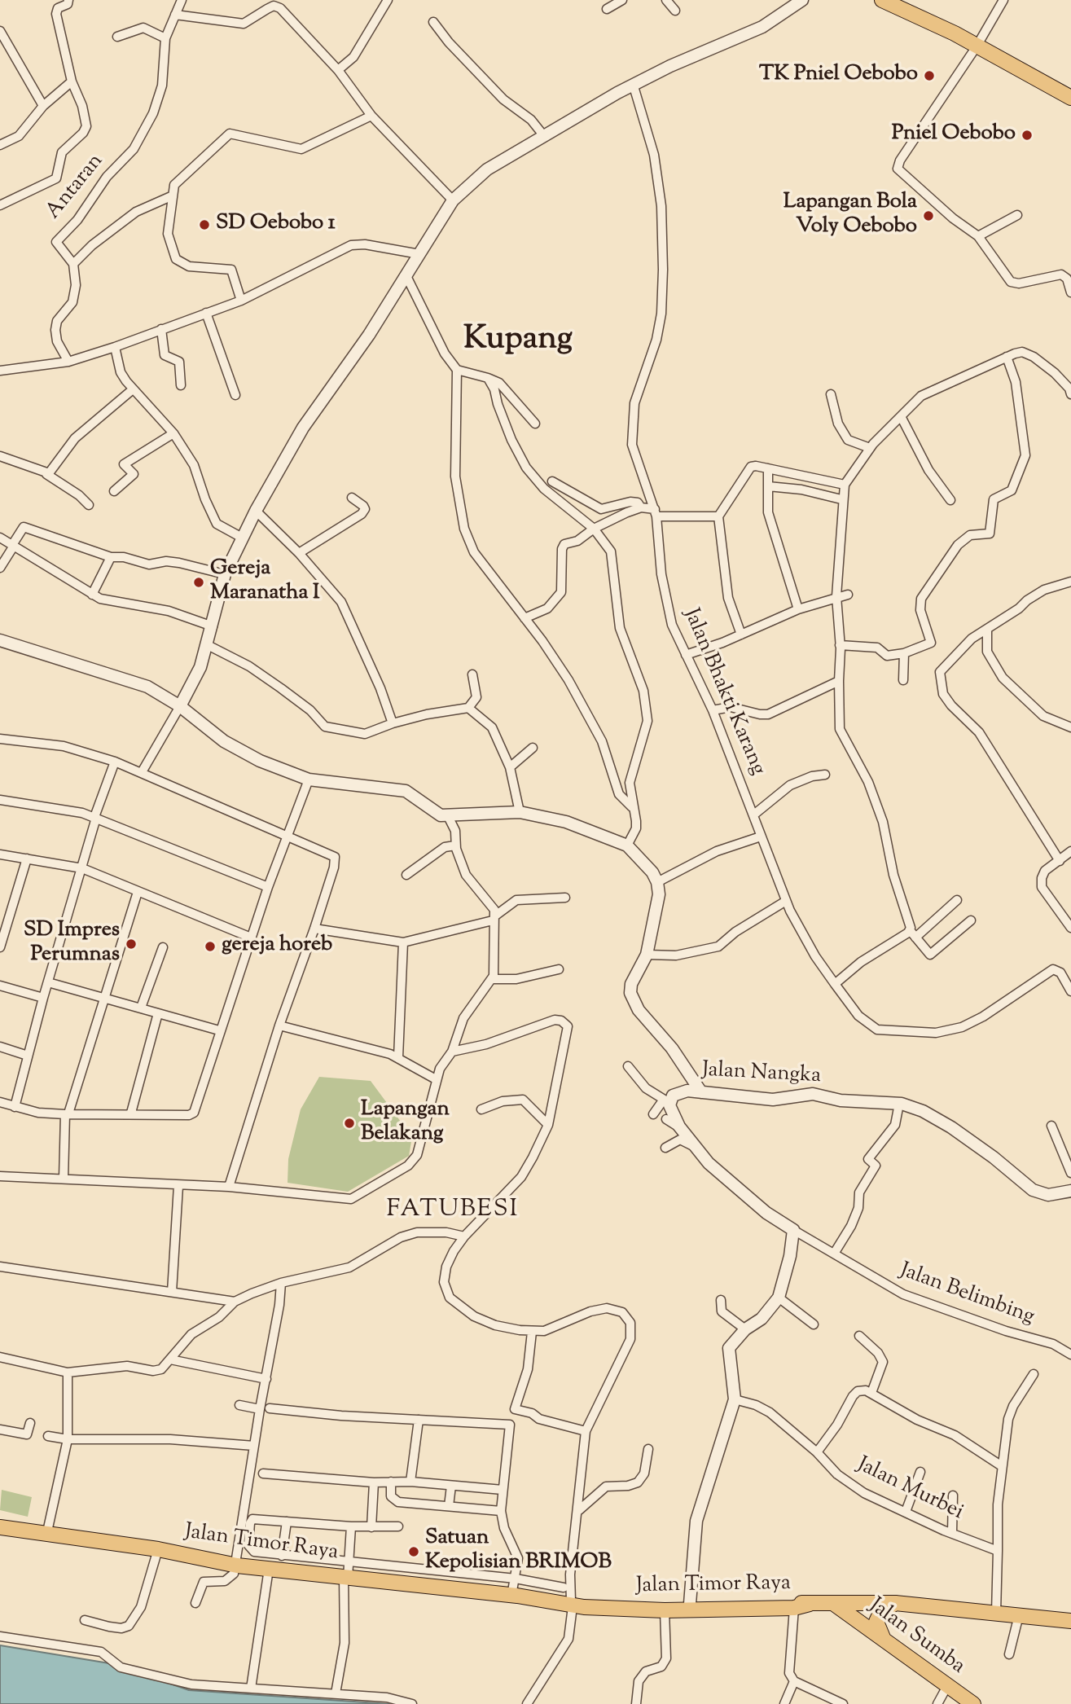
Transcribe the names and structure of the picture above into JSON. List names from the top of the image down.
{
  "streets": {
    "main road": ["Jalan Timor Raya", "Jalan Sumba"],
    "street": [
      "Antaran",
      "Jalan Bhakti Karang",
      "Jalan Nangka",
      "Jalan Belimbing",
      "Jalan Murbei"
    ]
  },
  "crossings": [
    ["Jalan Timor Raya", "Jalan Sumba"]
  ],
  "districts": ["Kupang", "FATUBESI"],
  "places": [
    "TK Pniel Oebobo",
    "Pniel Oebobo",
    "Lapangan Bola Voly Oebobo",
    "SD Oebobo 1",
    "Gereja Maranatha I",
    "SD Impres Perumnas",
    "gereja horeb",
    "Lapangan Belakang",
    "Satuan Kepolisian BRIMOB"
  ]
}
